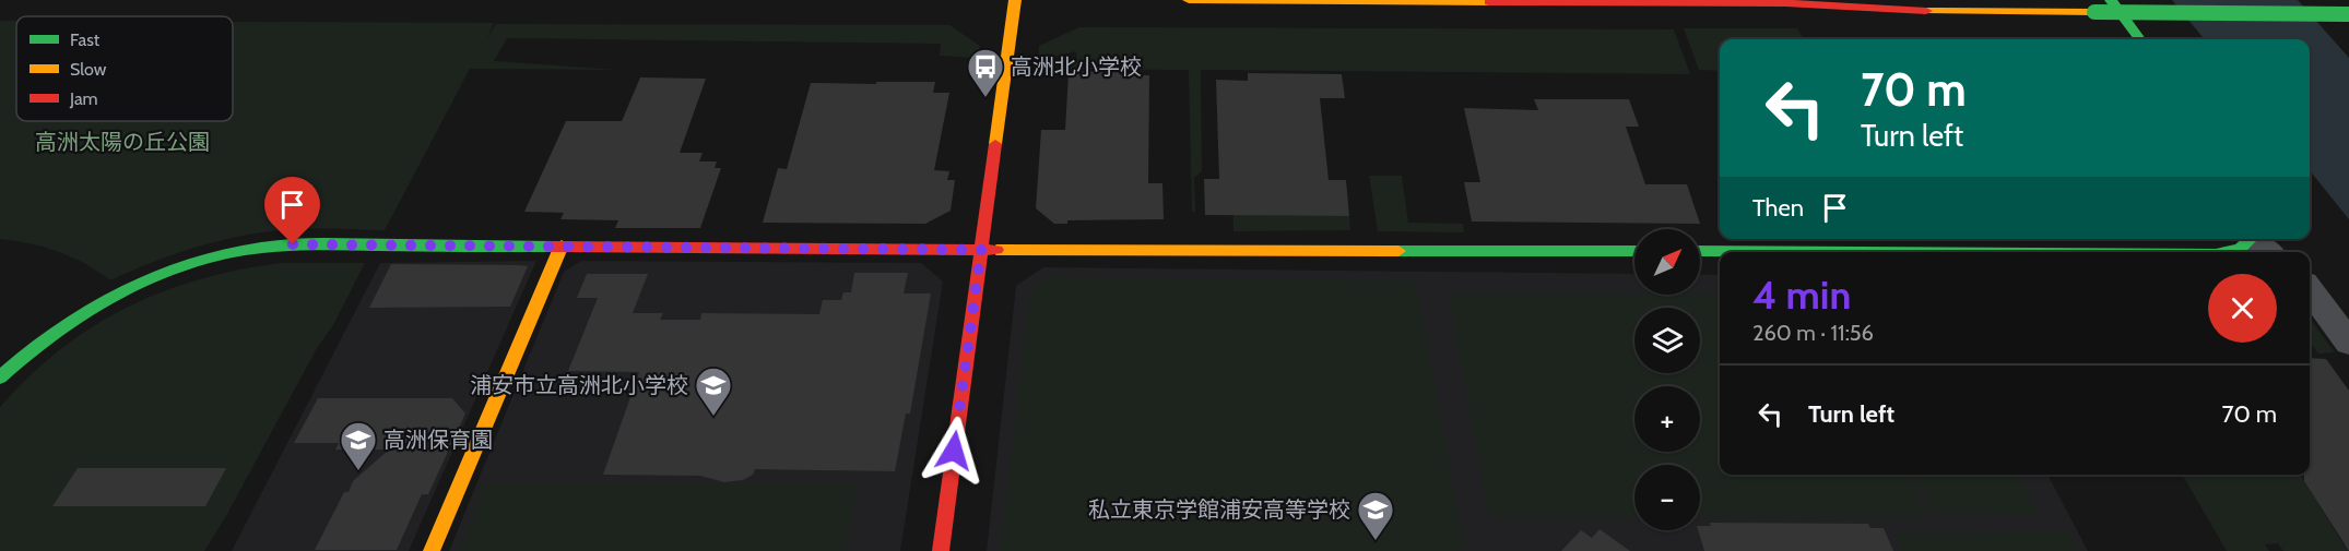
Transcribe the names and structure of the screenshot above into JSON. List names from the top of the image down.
{
  "parks": ["高洲太陽の丘公園"],
  "places": {
    "bus stop": ["高洲北小学校"],
    "school or university": ["浦安市立高洲北小学校", "高洲保育園", "私立東京学館浦安高等学校"]
  },
  "legend": ["Fast", "Slow", "Jam"],
  "north": "top right",
  "page": {
    "turn": ["70 m", "Turn left"],
    "then": "Then",
    "map_buttons": ["+", "−"],
    "heading": ["4 min", "260 m · 11:56"],
    "list": [
      {
        "name": "Turn left",
        "value": "70 m"
      }
    ]
  }
}
